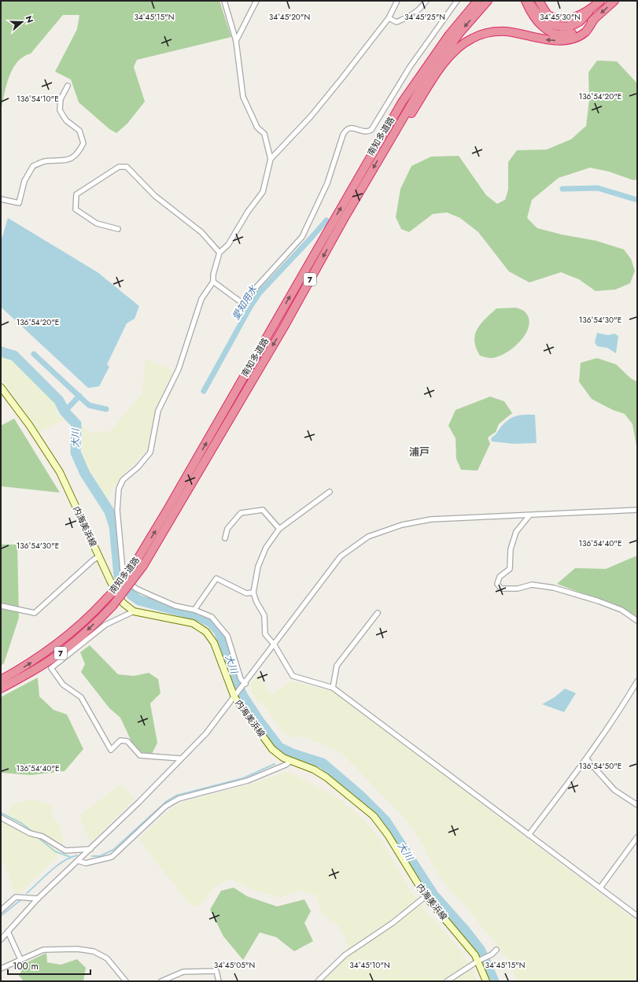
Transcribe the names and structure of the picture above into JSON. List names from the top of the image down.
{
  "streets": {
    "highway": ["南知多道路", "7"],
    "main road": ["内海美浜線"]
  },
  "districts": ["浦戸"],
  "water": ["愛知用水", "大川"],
  "scale_bar": "100 m",
  "north": "right",
  "coordinates": [
    "34°45'20\"N",
    "34°45'30\"N",
    "34°45'15\"N",
    "34°45'25\"N",
    "136°54'20\"E",
    "136°54'10\"E",
    "136°54'30\"E",
    "136°54'40\"E",
    "136°54'50\"E",
    "34°45'05\"N",
    "34°45'10\"N"
  ]
}
